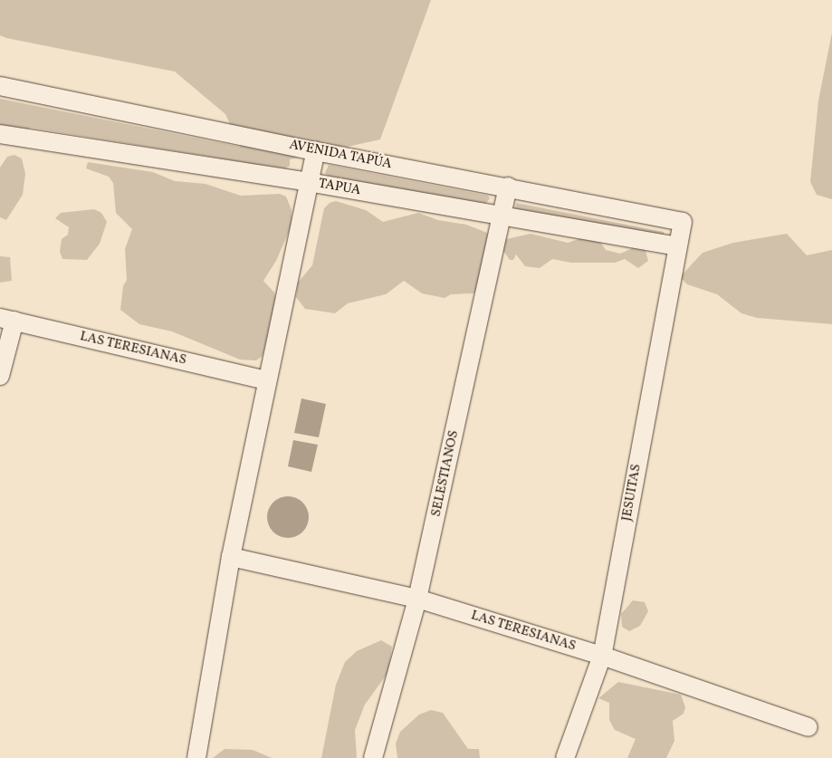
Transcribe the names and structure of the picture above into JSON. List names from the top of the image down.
{
  "streets": {
    "street": [
      "AVENIDA TAPÚA",
      "TAPUA",
      "LAS TERESIANAS",
      "SELESTIANOS",
      "JESUITAS"
    ]
  },
  "crossings": [
    ["AVENIDA TAPÚA", "SELESTIANOS"],
    ["AVENIDA TAPÚA", "JESUITAS"],
    ["TAPUA", "SELESTIANOS"],
    ["TAPUA", "JESUITAS"],
    ["LAS TERESIANAS", "SELESTIANOS"],
    ["LAS TERESIANAS", "JESUITAS"]
  ]
}
